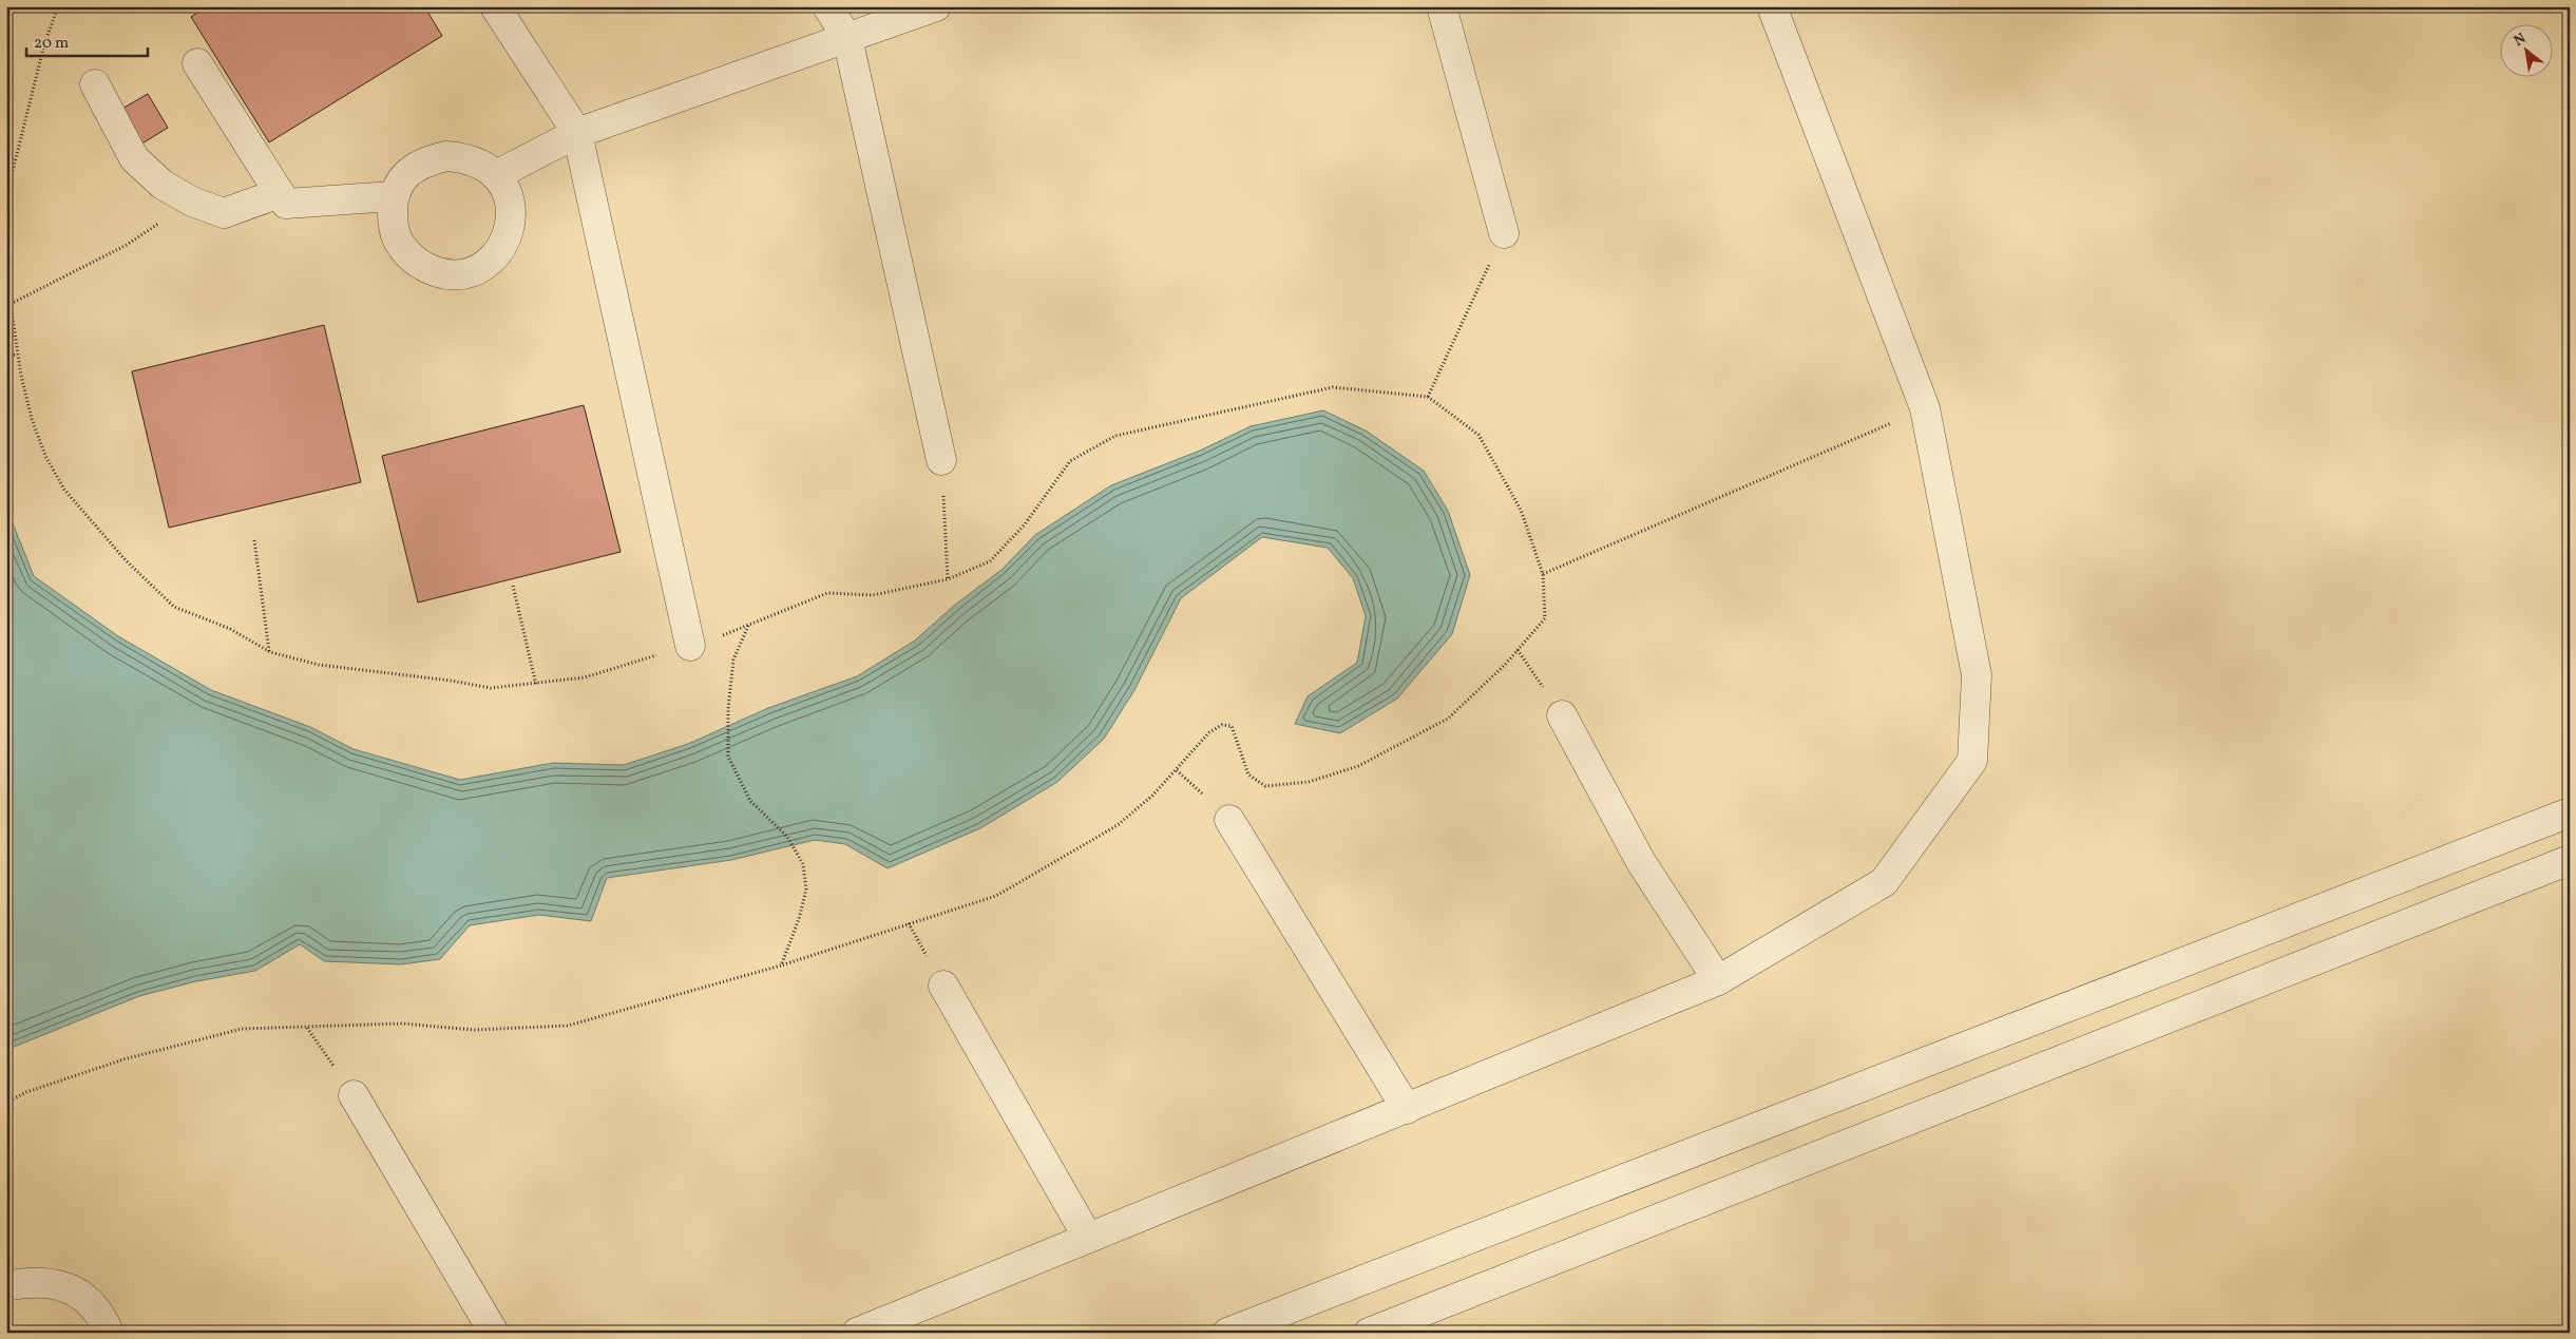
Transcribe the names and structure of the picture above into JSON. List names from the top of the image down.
{
  "scale_bar": "20 m",
  "north": "top left"
}
